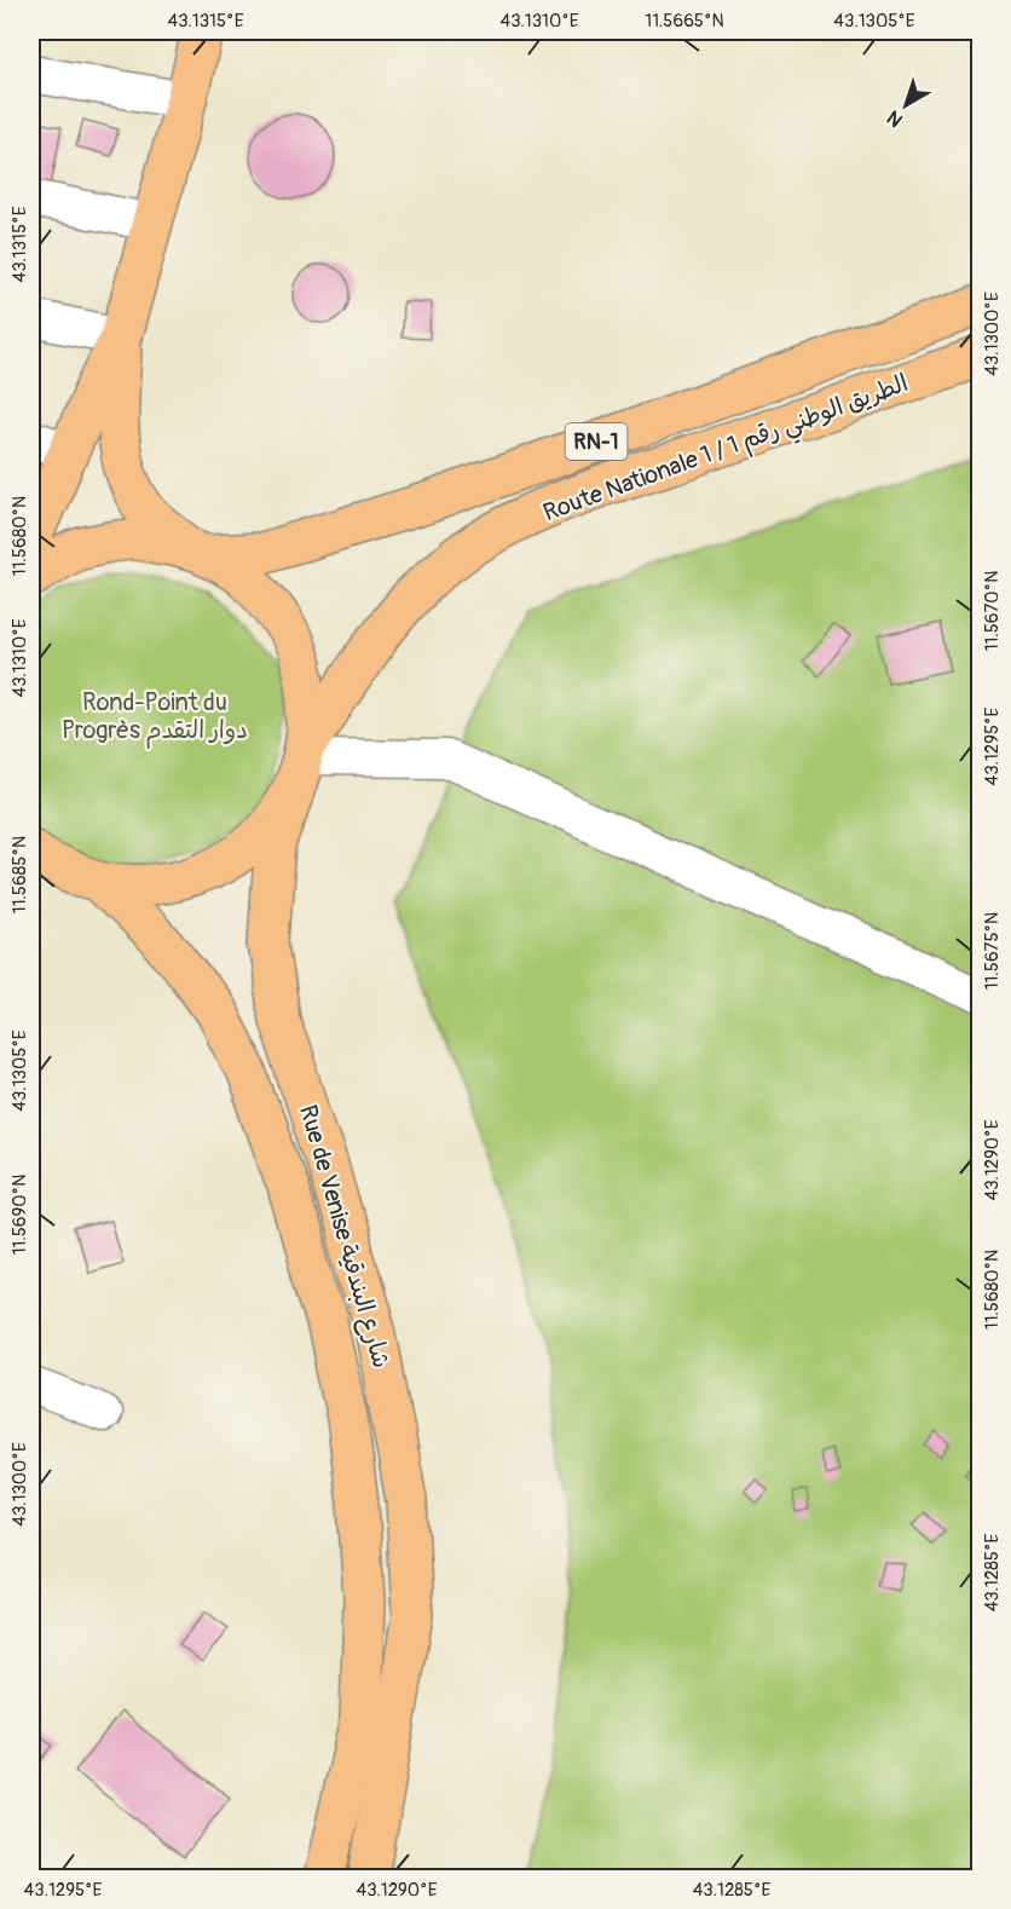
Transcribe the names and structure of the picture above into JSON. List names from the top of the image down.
{
  "streets": {
    "main road": ["RN-1", "Route Nationale 1 / الطريق الوطني رقم 1", "Rue de Venise شارع البندقية"]
  },
  "crossings": [
    ["RN-1", "Route Nationale 1 / الطريق الوطني رقم 1"],
    ["RN-1", "Rue de Venise شارع البندقية"],
    ["Route Nationale 1 / الطريق الوطني رقم 1", "Rue de Venise شارع البندقية"]
  ],
  "parks": ["Rond-Point du Progrès دوار التقدم"],
  "north": "bottom left",
  "coordinates": [
    "43.1315°E",
    "43.1310°E",
    "11.5665°N",
    "43.1305°E",
    "43.1300°E",
    "11.5680°N",
    "11.5670°N",
    "43.1295°E",
    "11.5685°N",
    "11.5675°N",
    "43.1290°E",
    "11.5690°N",
    "43.1285°E"
  ]
}
